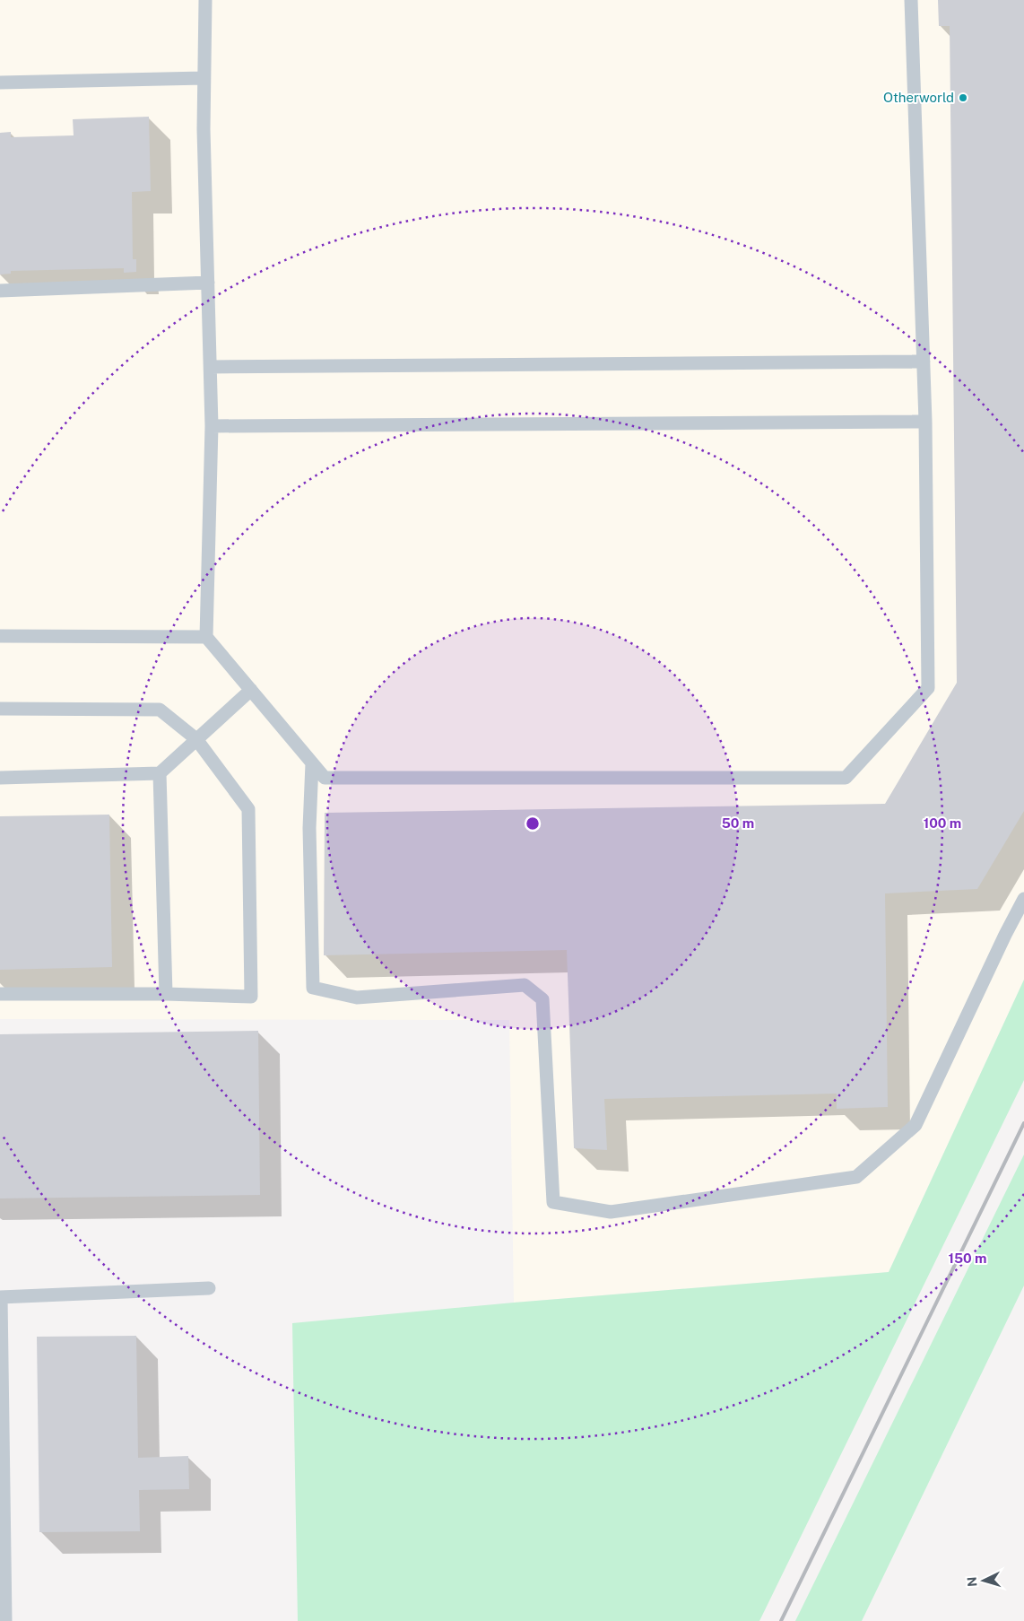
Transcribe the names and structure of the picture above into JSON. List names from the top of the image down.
{
  "places": ["Otherworld"],
  "north": "left",
  "rings": ["50 m", "100 m", "150 m"]
}
